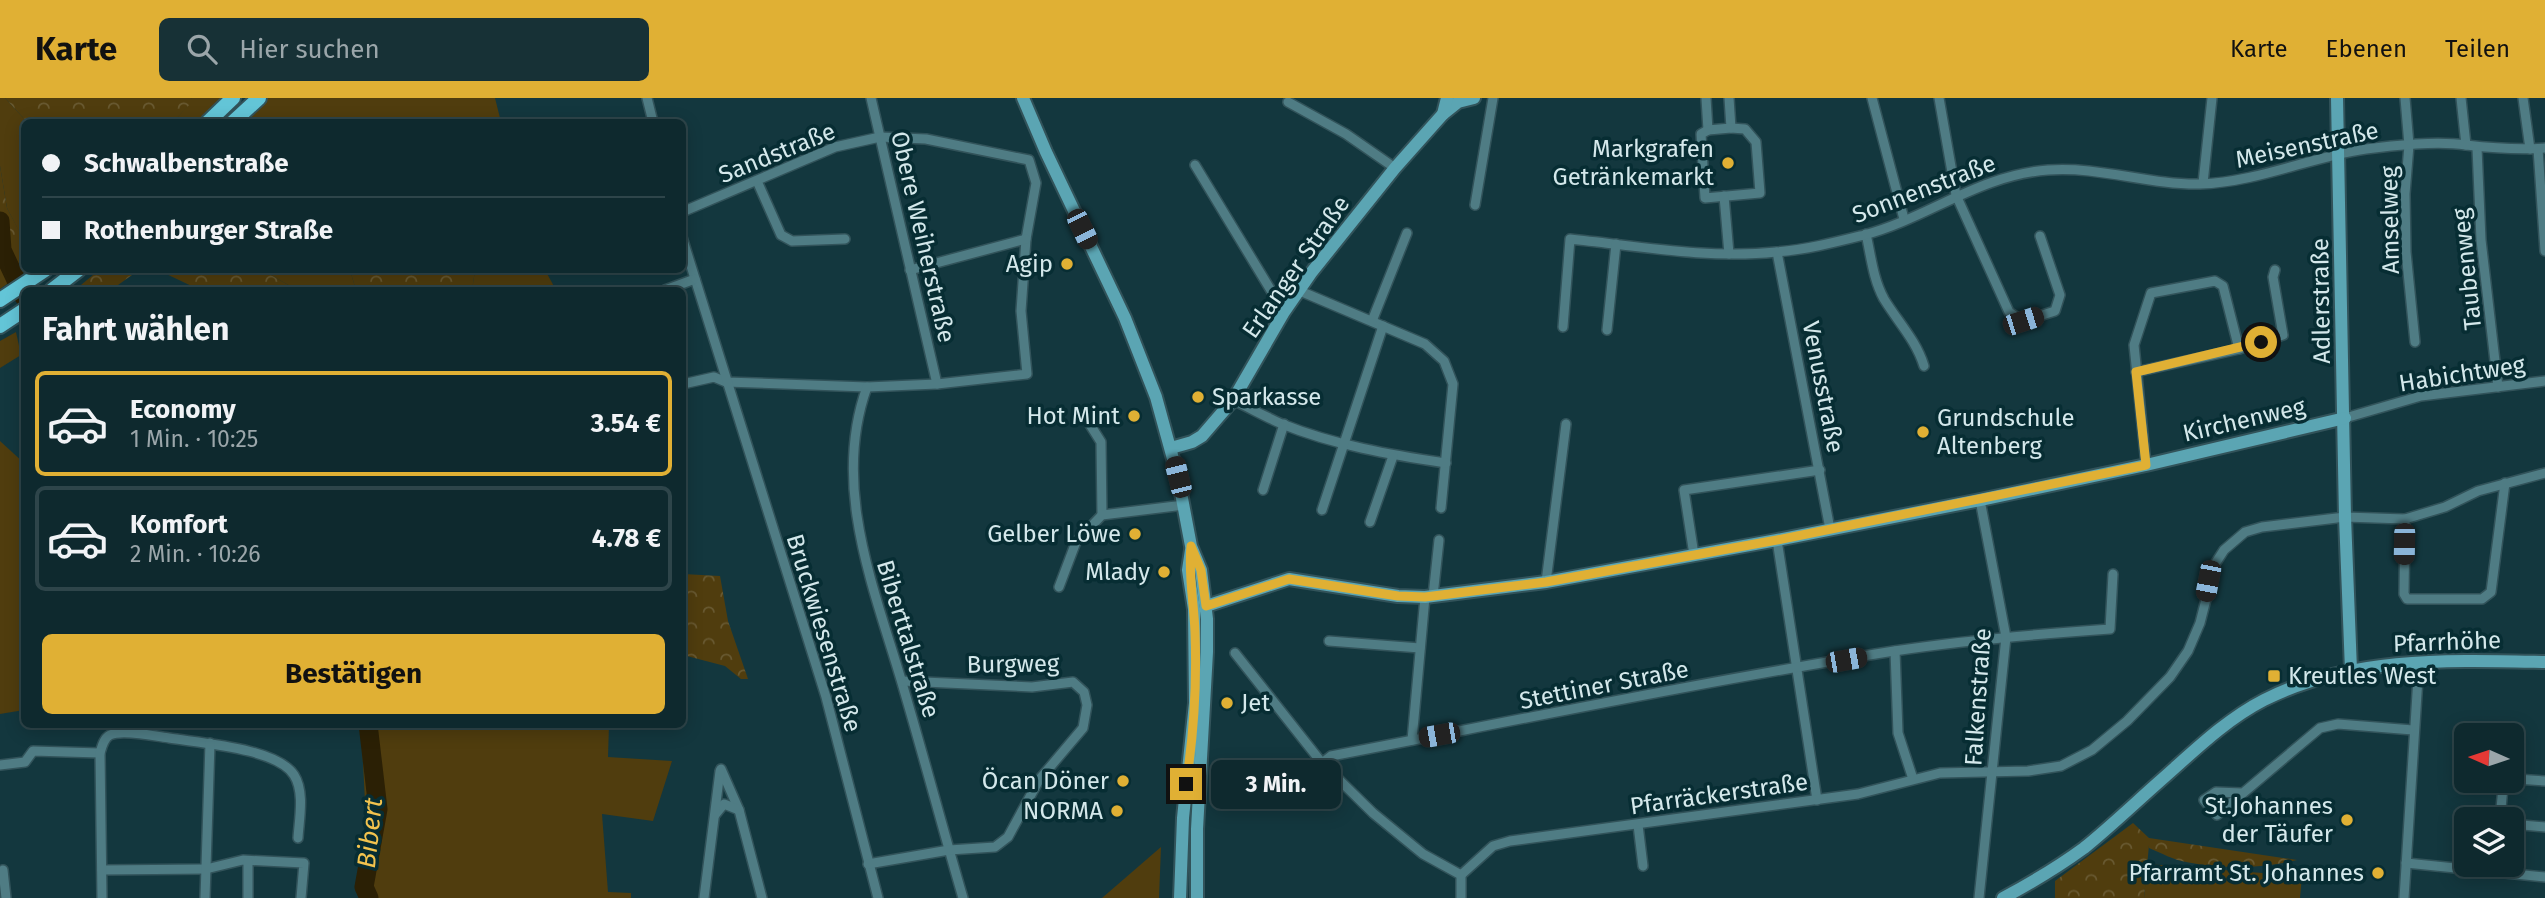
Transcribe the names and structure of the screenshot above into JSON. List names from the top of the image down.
{
  "streets": {
    "street": [
      "Meisenstraße",
      "Sandstraße",
      "Sonnenstraße",
      "Amselweg",
      "Obere Weiherstraße",
      "Erlanger Straße",
      "Taubenweg",
      "Adlerstraße",
      "Habichtweg",
      "Venusstraße",
      "Kirchenweg",
      "Bruckwiesenstraße",
      "Biberttalstraße",
      "Pfarrhöhe",
      "Burgweg",
      "Stettiner Straße",
      "Falkenstraße",
      "Pfarräckerstraße"
    ]
  },
  "crossings": [
    ["Meisenstraße", "Sonnenstraße"],
    ["Meisenstraße", "Amselweg"],
    ["Meisenstraße", "Taubenweg"],
    ["Meisenstraße", "Adlerstraße"],
    ["Sandstraße", "Obere Weiherstraße"],
    ["Sonnenstraße", "Venusstraße"],
    ["Taubenweg", "Habichtweg"],
    ["Adlerstraße", "Habichtweg"],
    ["Adlerstraße", "Kirchenweg"],
    ["Adlerstraße", "Pfarrhöhe"],
    ["Adlerstraße", "Pfarräckerstraße"],
    ["Habichtweg", "Kirchenweg"],
    ["Venusstraße", "Kirchenweg"],
    ["Kirchenweg", "Falkenstraße"],
    ["Biberttalstraße", "Burgweg"],
    ["Stettiner Straße", "Falkenstraße"],
    ["Falkenstraße", "Pfarräckerstraße"]
  ],
  "water": ["Bibert"],
  "places": {
    "other": [
      "Markgrafen Getränkemarkt",
      "Agip",
      "Sparkasse",
      "Hot Mint",
      "Grundschule Altenberg",
      "Gelber Löwe",
      "Mlady",
      "Jet",
      "Öcan Döner",
      "NORMA",
      "St.Johannes der Täufer",
      "Pfarramt St. Johannes"
    ],
    "transit": ["Kreutles West"]
  },
  "north": "left",
  "page": {
    "header": "Karte",
    "search": "Hier suchen",
    "nav": ["Karte", "Ebenen", "Teilen"],
    "banner": ["Schwalbenstraße", "Rothenburger Straße"],
    "heading": "Fahrt wählen",
    "list": [
      {
        "name": "Economy",
        "note": "1 Min. · 10:25",
        "value": "3.54 €"
      },
      {
        "name": "Komfort",
        "note": "2 Min. · 10:26",
        "value": "4.78 €"
      }
    ],
    "buttons": "Bestätigen",
    "bubble": "3 Min."
  }
}
